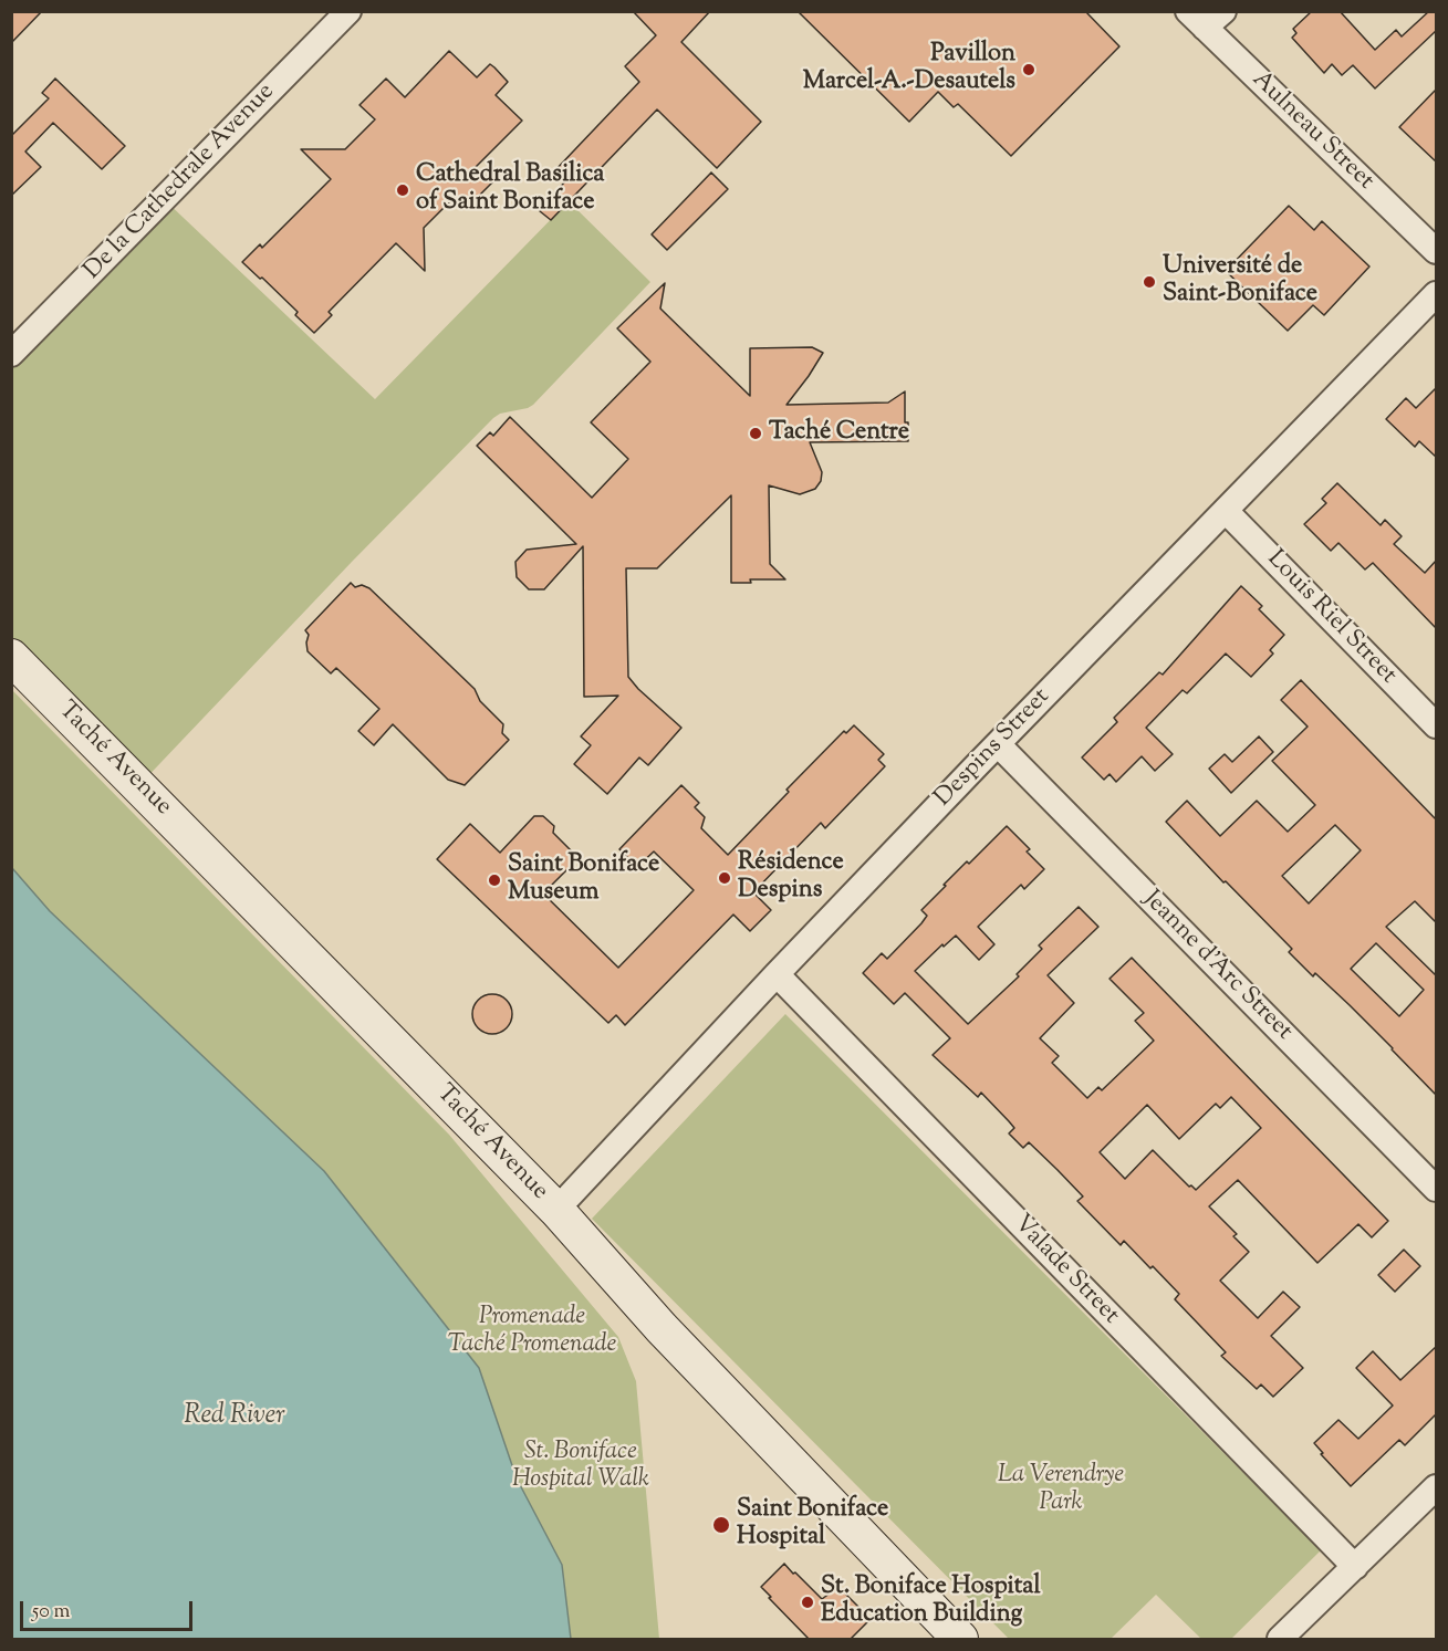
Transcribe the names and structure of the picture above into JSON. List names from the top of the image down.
{
  "streets": {
    "street": [
      "Aulneau Street",
      "De la Cathedrale Avenue",
      "Louis Riel Street",
      "Despins Street",
      "Taché Avenue",
      "Jeanne d’Arc Street",
      "Valade Street"
    ]
  },
  "crossings": [
    ["Louis Riel Street", "Despins Street"],
    ["Despins Street", "Taché Avenue"],
    ["Despins Street", "Jeanne d’Arc Street"],
    ["Despins Street", "Valade Street"]
  ],
  "water": ["Red River"],
  "parks": ["Promenade Taché Promenade", "St. Boniface Hospital Walk", "La Verendrye Park"],
  "places": [
    "Pavillon Marcel-A.-Desautels",
    "Cathedral Basilica of Saint Boniface",
    "Université de Saint-Boniface",
    "Taché Centre",
    "Résidence Despins",
    "Saint Boniface Museum",
    "Saint Boniface Hospital",
    "St. Boniface Hospital Education Building"
  ],
  "scale_bar": "50 m"
}
